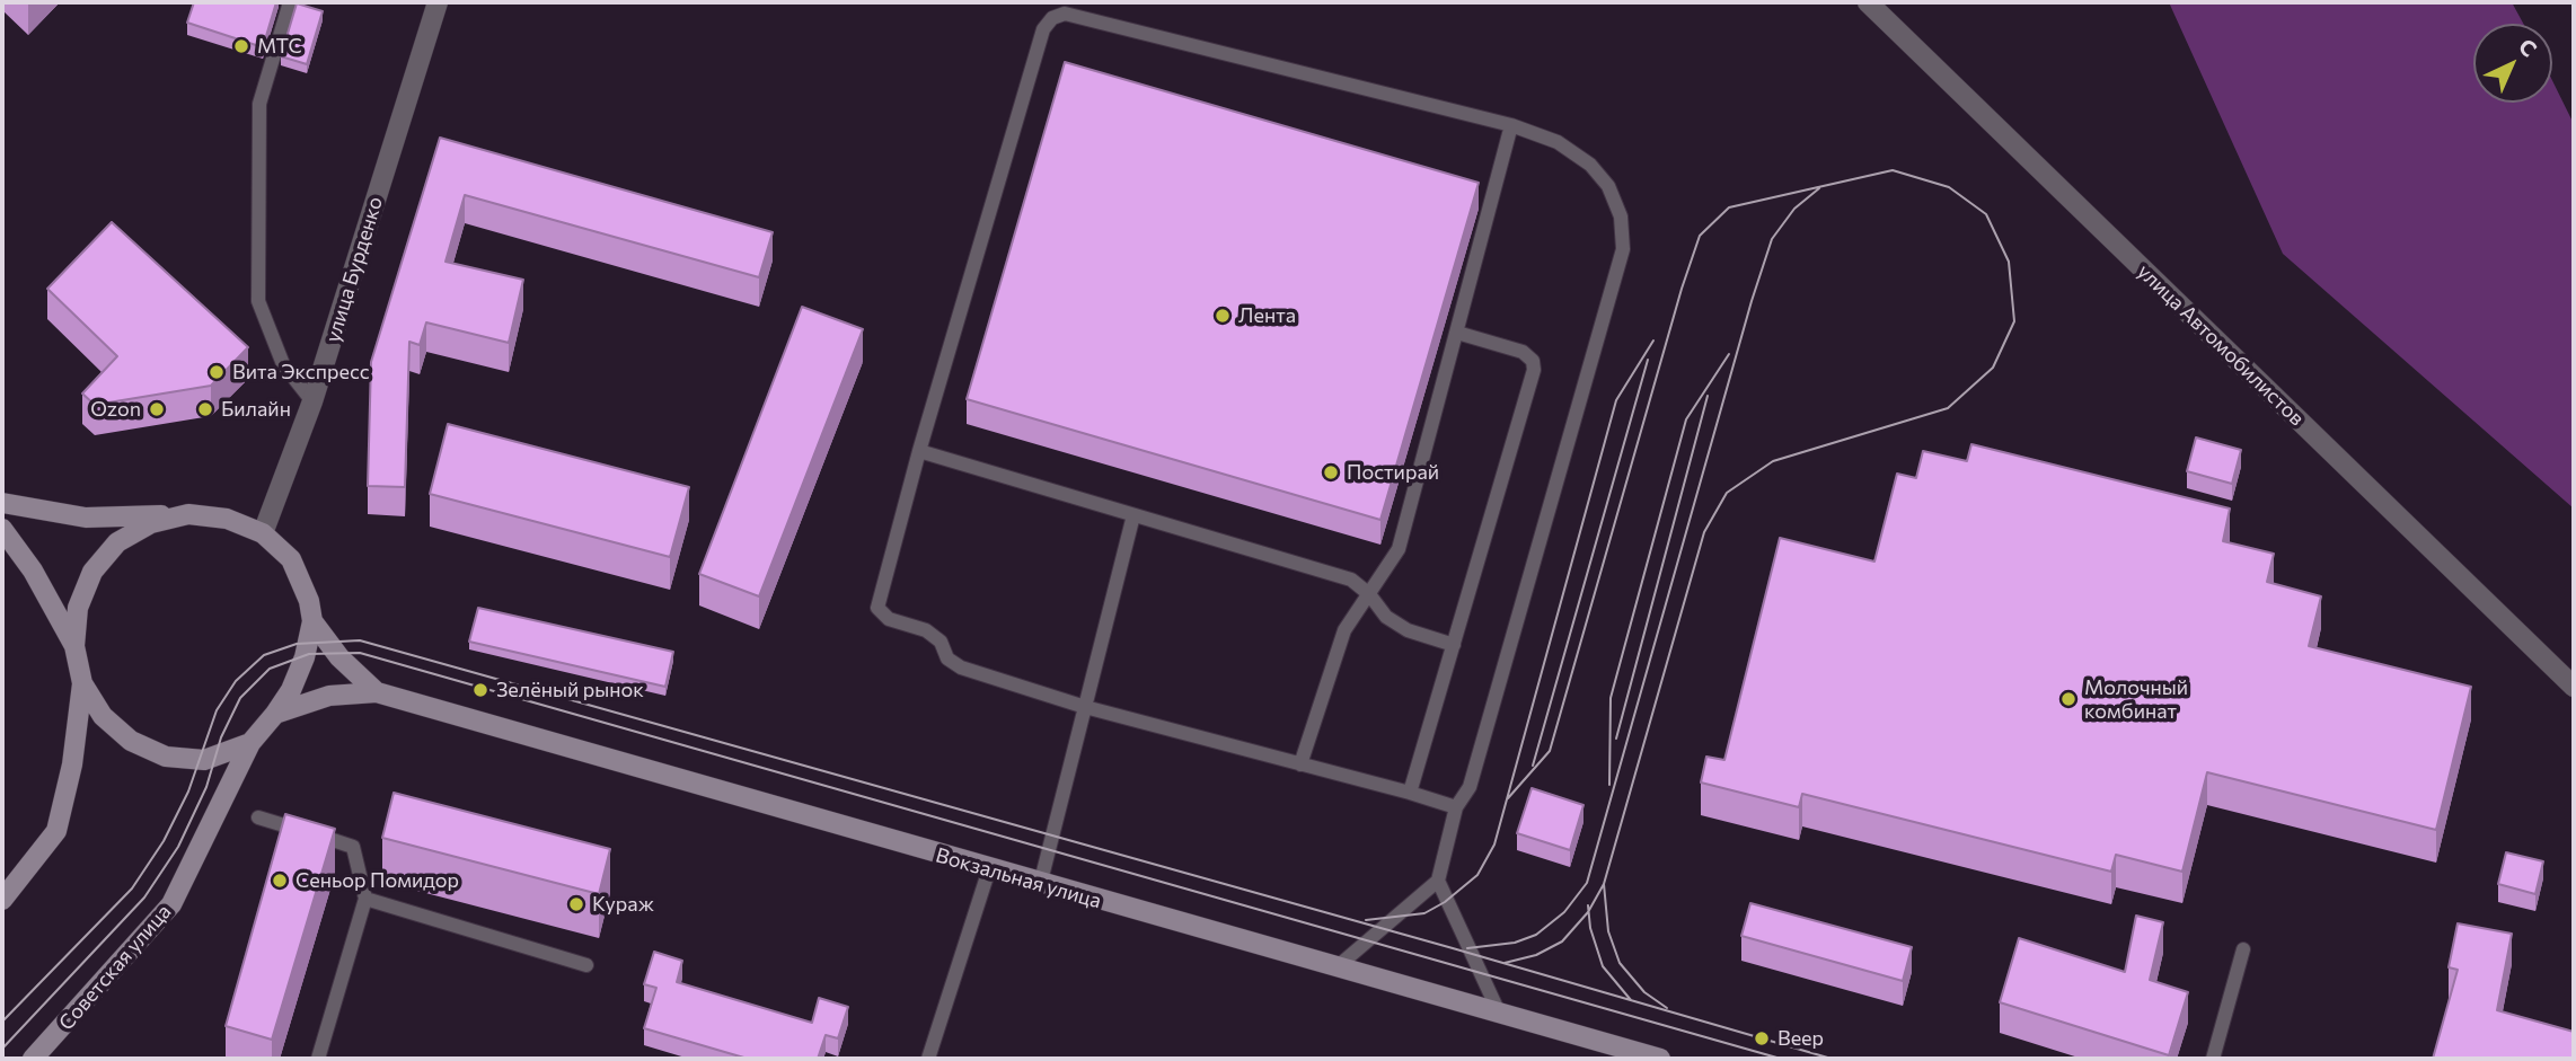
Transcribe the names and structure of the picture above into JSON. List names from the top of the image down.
{
  "streets": {
    "main road": ["Вокзальная улица", "Советская улица"],
    "street": ["улица Бурденко", "улица Автомобилистов"]
  },
  "crossings": [
    ["улица Бурденко", "Вокзальная улица"],
    ["улица Бурденко", "Советская улица"],
    ["Вокзальная улица", "Советская улица"]
  ],
  "places": [
    "МТС",
    "Лента",
    "Вита Экспресс",
    "Ozon",
    "Билайн",
    "Постирай",
    "Зелёный рынок",
    "Молочный комбинат",
    "Сеньор Помидор",
    "Кураж",
    "Веер"
  ],
  "north": "top right"
}
